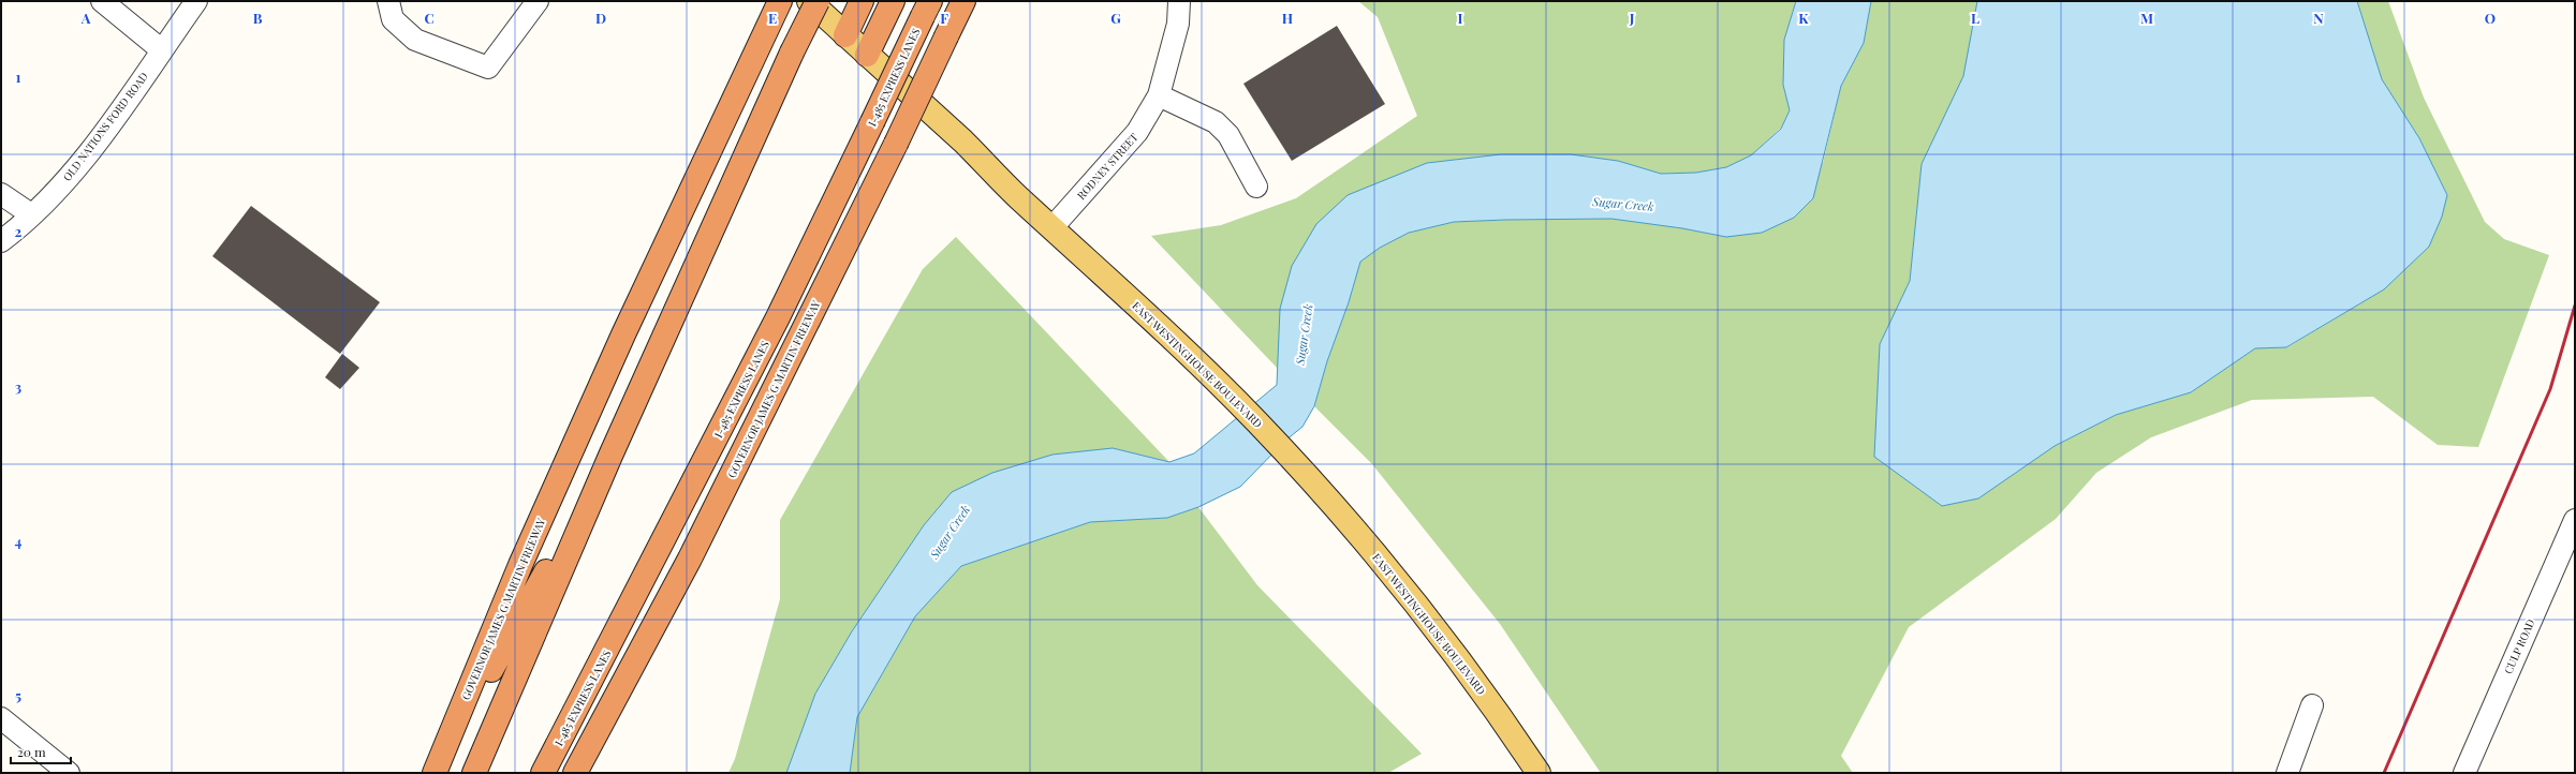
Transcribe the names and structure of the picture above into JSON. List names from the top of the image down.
{
  "streets": {
    "highway": ["I-485 EXPRESS LANES", "GOVERNOR JAMES G MARTIN FREEWAY"],
    "main road": ["EAST WESTINGHOUSE BOULEVARD"],
    "street": ["OLD NATIONS FORD ROAD", "RODNEY STREET", "CULP ROAD"]
  },
  "crossings": [
    ["RODNEY STREET", "EAST WESTINGHOUSE BOULEVARD"]
  ],
  "water": ["Sugar Creek"],
  "scale_bar": "20 m",
  "grid": {
    "columns": [
      "A",
      "B",
      "C",
      "D",
      "E",
      "F",
      "G",
      "H",
      "I",
      "J",
      "K",
      "L",
      "M",
      "N",
      "O"
    ],
    "rows": [
      "1",
      "2",
      "3",
      "4",
      "5"
    ]
  }
}
